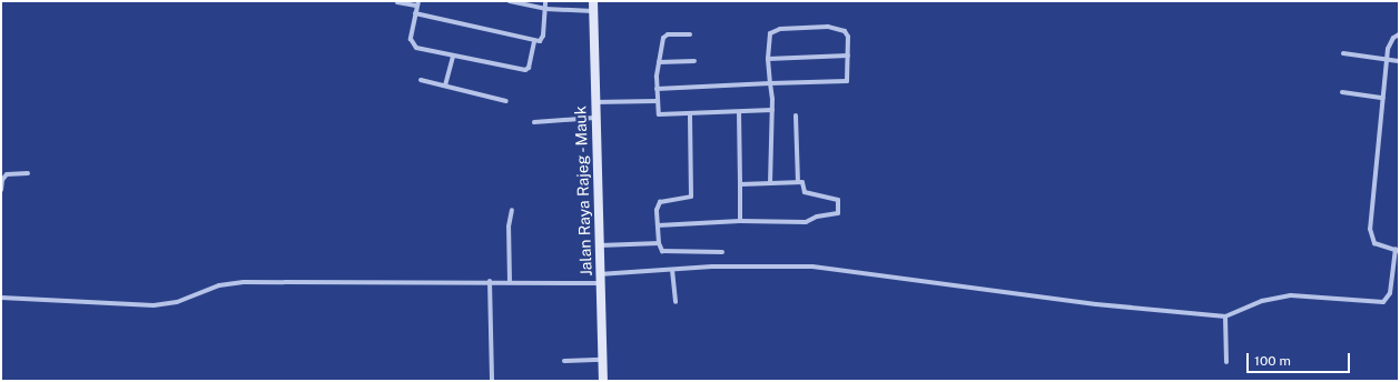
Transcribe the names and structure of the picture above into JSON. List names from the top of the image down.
{
  "streets": {
    "main road": ["Jalan Raya Rajeg - Mauk"]
  },
  "scale_bar": "100 m"
}
